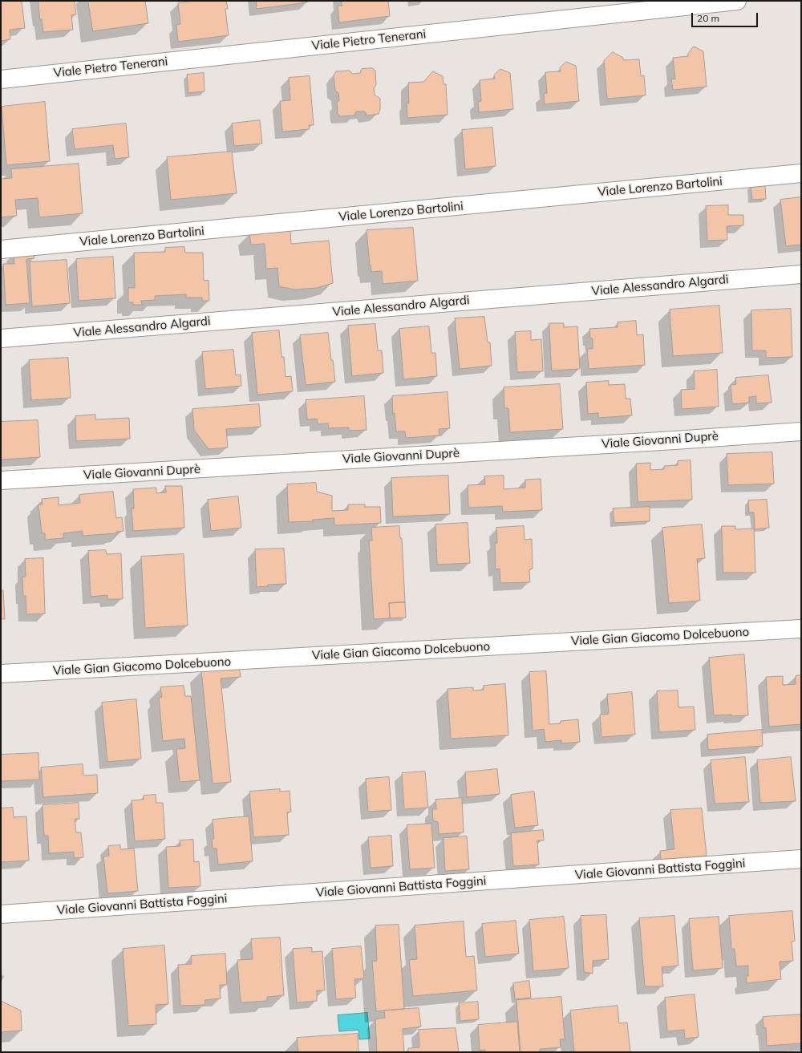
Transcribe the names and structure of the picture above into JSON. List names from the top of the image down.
{
  "streets": {
    "street": [
      "Viale Pietro Tenerani",
      "Viale Lorenzo Bartolini",
      "Viale Alessandro Algardi",
      "Viale Giovanni Duprè",
      "Viale Gian Giacomo Dolcebuono",
      "Viale Giovanni Battista Foggini"
    ]
  },
  "scale_bar": "20 m"
}
